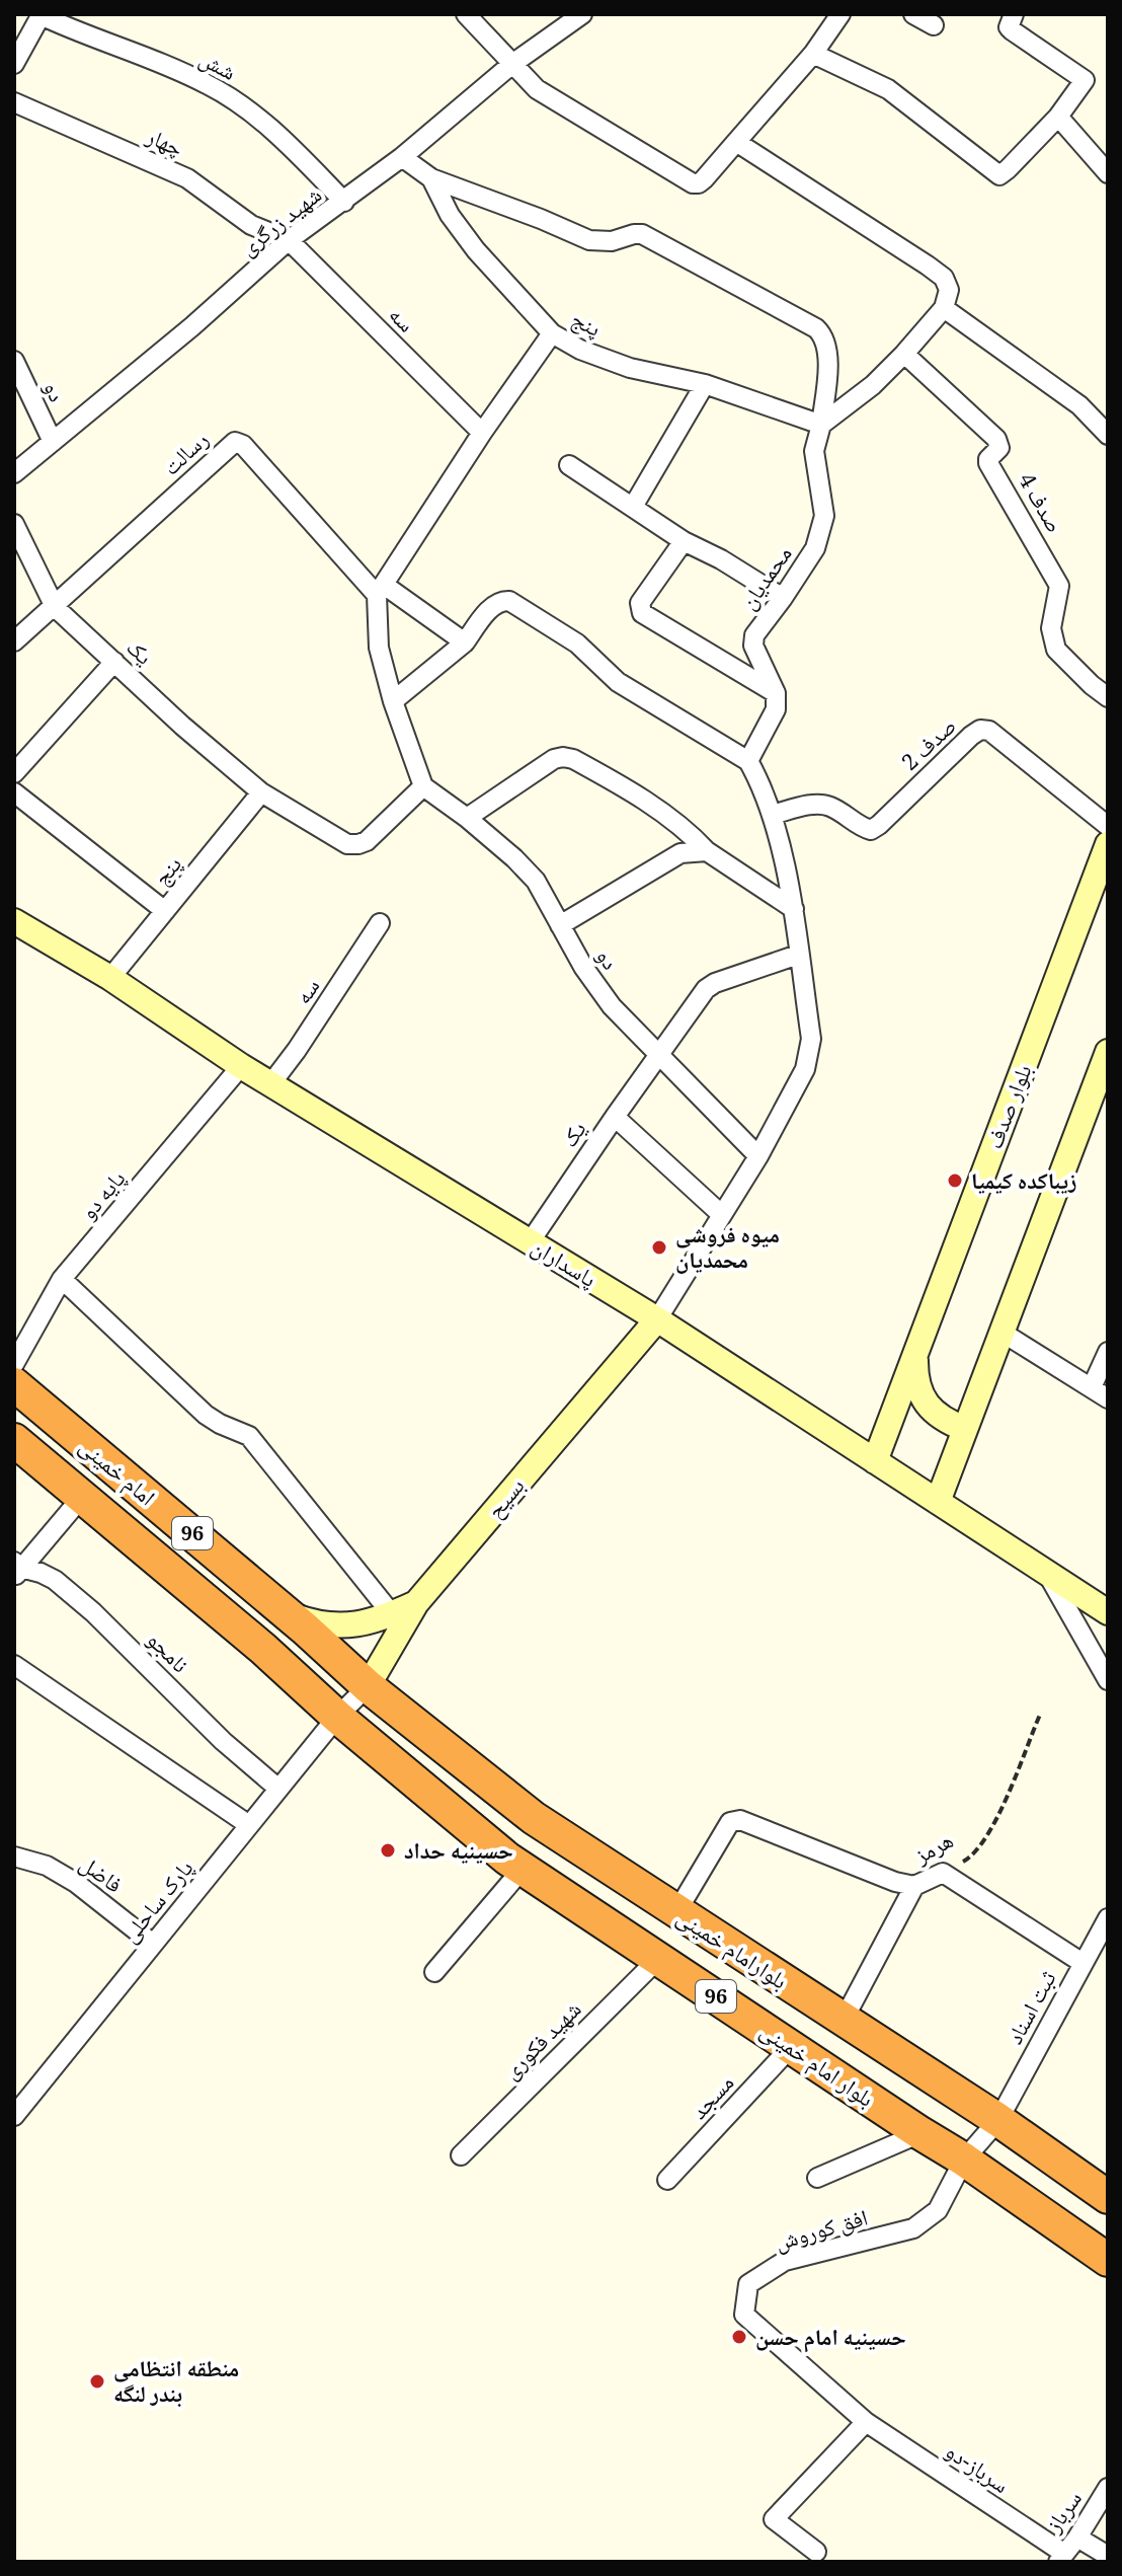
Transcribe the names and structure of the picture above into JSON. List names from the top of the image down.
{
  "streets": {
    "highway": [
      "امام خمینی",
      "96",
      "بلوارامام خمینی",
      "بلوار امام خمینی"
    ],
    "street": [
      "شش",
      "چهار",
      "شهید زرگری",
      "سه",
      "پنج",
      "دو",
      "رسالت",
      "صدف 4",
      "محمدیان",
      "یک",
      "صدف 2",
      "بلوار صدف",
      "پایه دو",
      "پاسداران",
      "بسیح",
      "نامجو",
      "هرمز",
      "فاضل",
      "پارک ساحلی",
      "ثبت اسناد",
      "شهید فکوری",
      "مسجد",
      "افق کوروش",
      "سرباز-دو",
      "سرباز"
    ]
  },
  "crossings": [
    ["شش", "شهید زرگری"],
    ["چهار", "شهید زرگری"],
    ["چهار", "سه"],
    ["شهید زرگری", "سه"],
    ["شهید زرگری", "پنج"],
    ["شهید زرگری", "دو"],
    ["سه", "پاسداران"],
    ["پنج", "محمدیان"],
    ["پنج", "یک"],
    ["پنج", "پاسداران"],
    ["دو", "یک"],
    ["رسالت", "یک"],
    ["یک", "پاسداران"],
    ["بلوار صدف", "پاسداران"],
    ["پایه دو", "پاسداران"],
    ["پاسداران", "بسیح"],
    ["امام خمینی", "بسیح"],
    ["امام خمینی", "پارک ساحلی"],
    ["امام خمینی", "بلوارامام خمینی"],
    ["امام خمینی", "بلوار امام خمینی"],
    ["بسیح", "پارک ساحلی"],
    ["بسیح", "بلوارامام خمینی"],
    ["نامجو", "پارک ساحلی"],
    ["هرمز", "بلوارامام خمینی"],
    ["فاضل", "پارک ساحلی"],
    ["پارک ساحلی", "بلوارامام خمینی"],
    ["پارک ساحلی", "بلوار امام خمینی"],
    ["بلوارامام خمینی", "ثبت اسناد"],
    ["ثبت اسناد", "بلوار امام خمینی"],
    ["ثبت اسناد", "افق کوروش"],
    ["شهید فکوری", "بلوار امام خمینی"],
    ["بلوار امام خمینی", "مسجد"],
    ["بلوار امام خمینی", "افق کوروش"],
    ["افق کوروش", "سرباز-دو"],
    ["سرباز-دو", "سرباز"]
  ],
  "places": [
    "زیباکده کیمیا",
    "میوه فروشی محمدیان",
    "حسینیه حداد",
    "حسینیه امام حسن",
    "منطقه انتظامی بندر لنگه"
  ]
}
